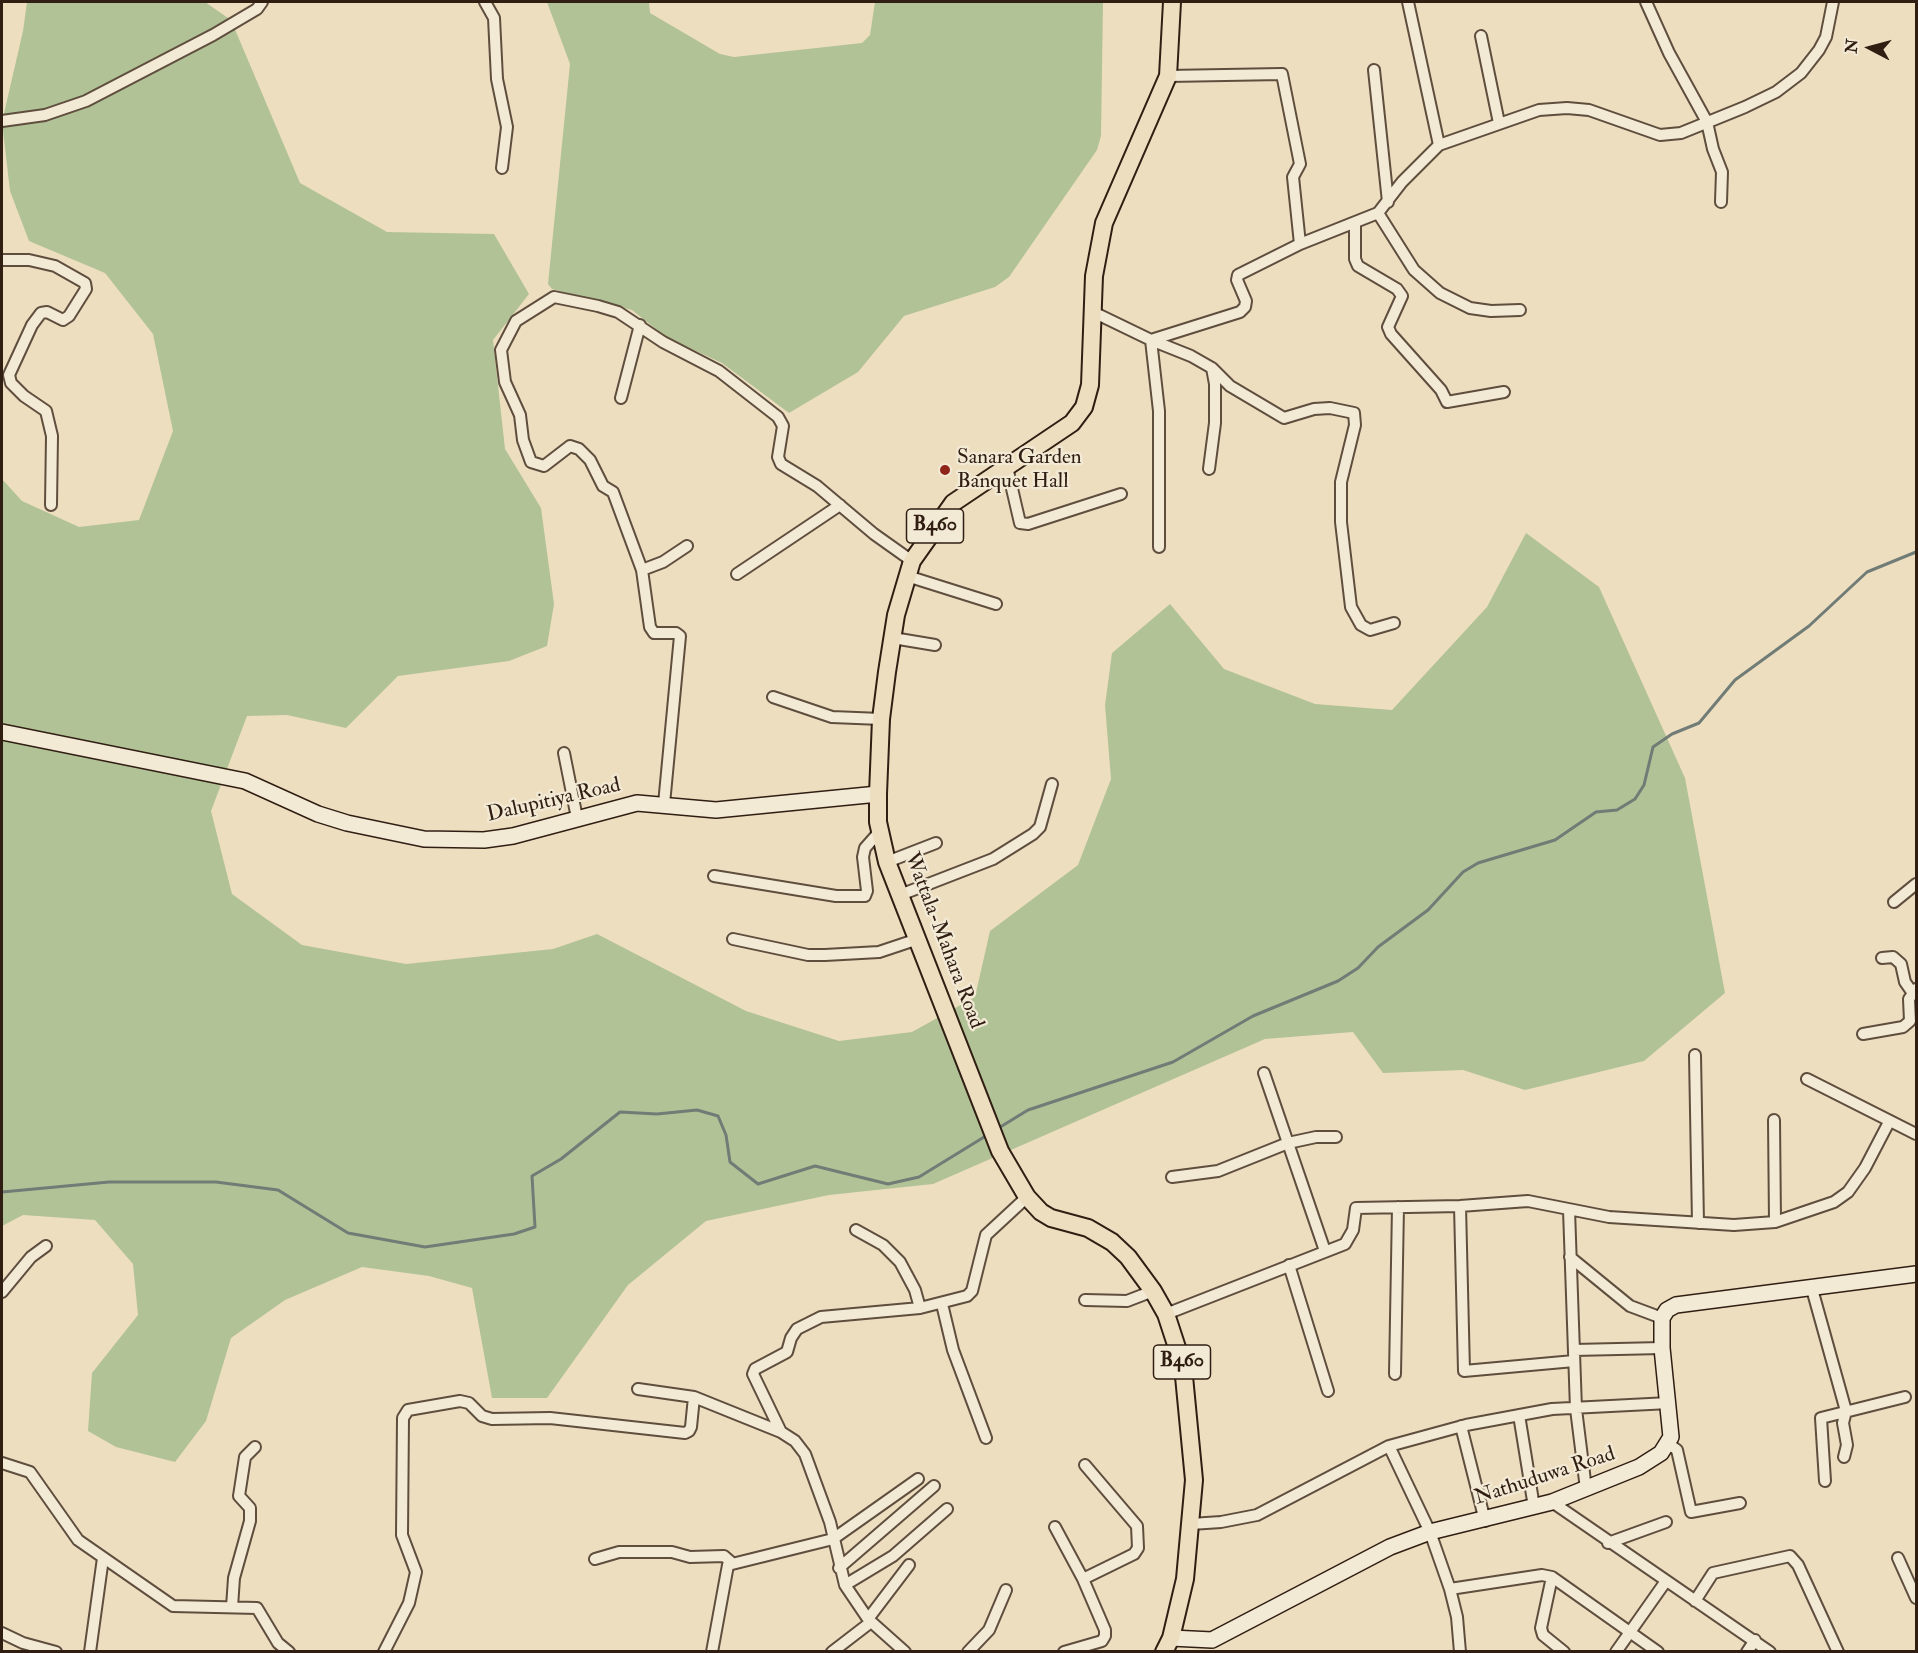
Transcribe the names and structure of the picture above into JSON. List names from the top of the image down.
{
  "streets": {
    "main road": ["B460", "Wattala-Mahara Road"],
    "street": ["Dalupitiya Road", "Nathuduwa Road"]
  },
  "crossings": [
    ["Dalupitiya Road", "Wattala-Mahara Road"],
    ["Wattala-Mahara Road", "Nathuduwa Road"]
  ],
  "places": ["Sanara Garden Banquet Hall"],
  "north": "left"
}
